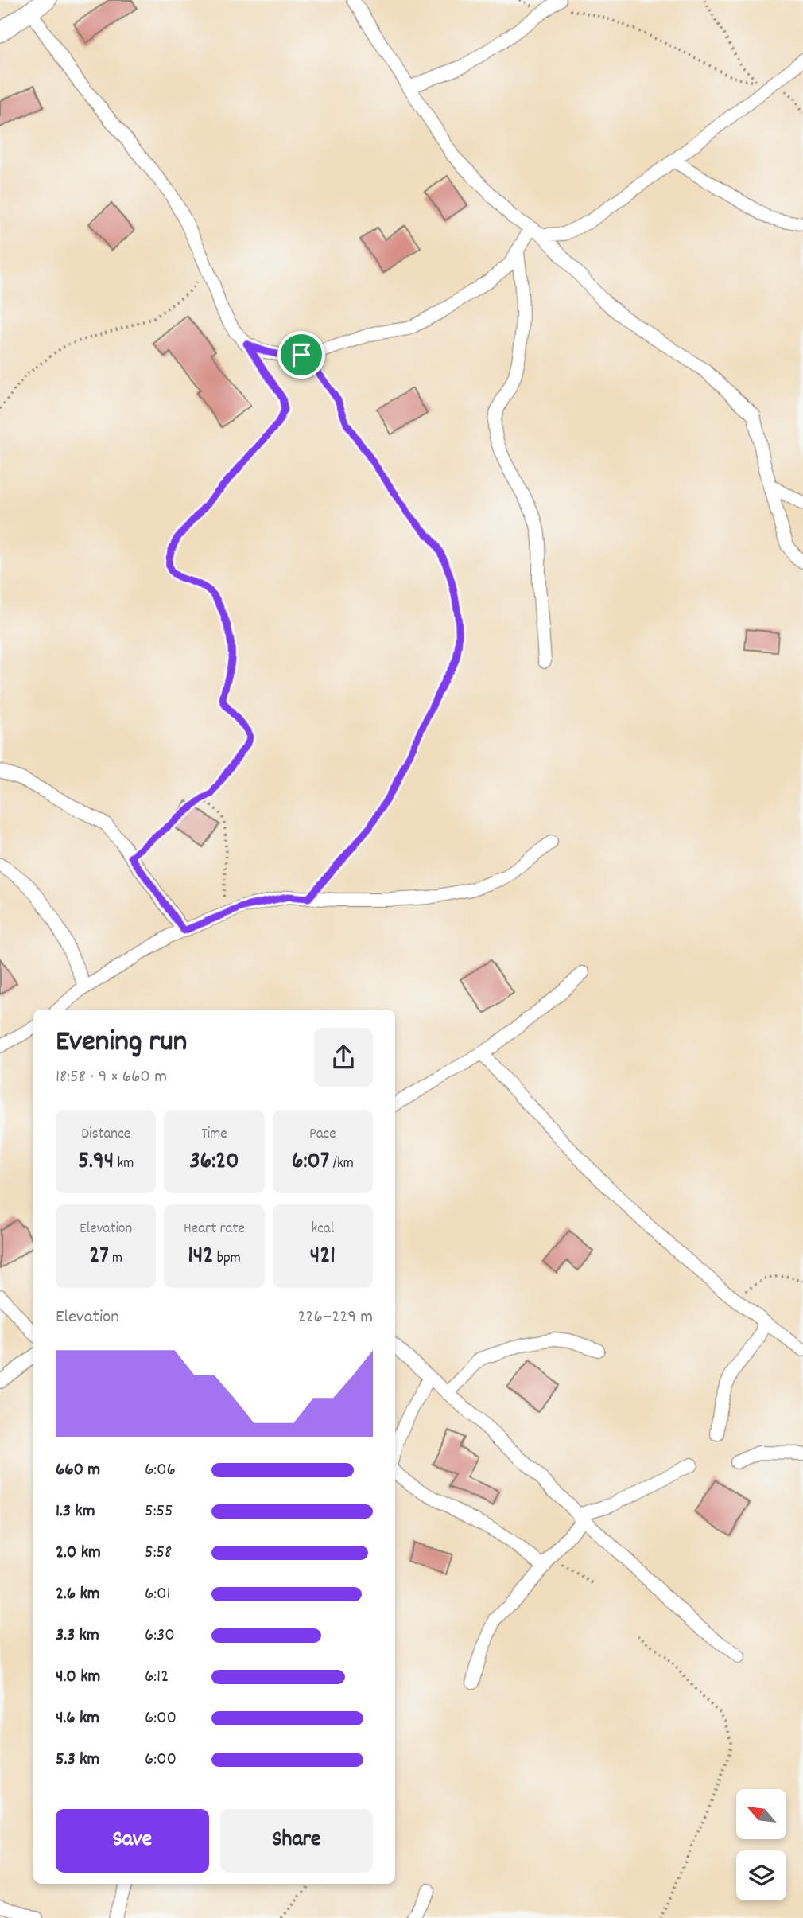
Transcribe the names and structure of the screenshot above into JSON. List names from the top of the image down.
{
  "north": "top left",
  "page": {
    "heading": ["Evening run", "18:58 · 9 × 660 m"],
    "stats": [
      ["Distance", "5.94 km"],
      ["Time", "36:20"],
      ["Pace", "6:07 /km"],
      ["Elevation", "27 m"],
      ["Heart rate", "142 bpm"],
      ["kcal", "421"]
    ],
    "chart": ["Elevation", "226–229 m"],
    "list": [
      {
        "name": "660 m",
        "note": "6:06"
      },
      {
        "name": "1.3 km",
        "note": "5:55"
      },
      {
        "name": "2.0 km",
        "note": "5:58"
      },
      {
        "name": "2.6 km",
        "note": "6:01"
      },
      {
        "name": "3.3 km",
        "note": "6:30"
      },
      {
        "name": "4.0 km",
        "note": "6:12"
      },
      {
        "name": "4.6 km",
        "note": "6:00"
      },
      {
        "name": "5.3 km",
        "note": "6:00"
      }
    ],
    "buttons": ["Save", "Share"]
  }
}
